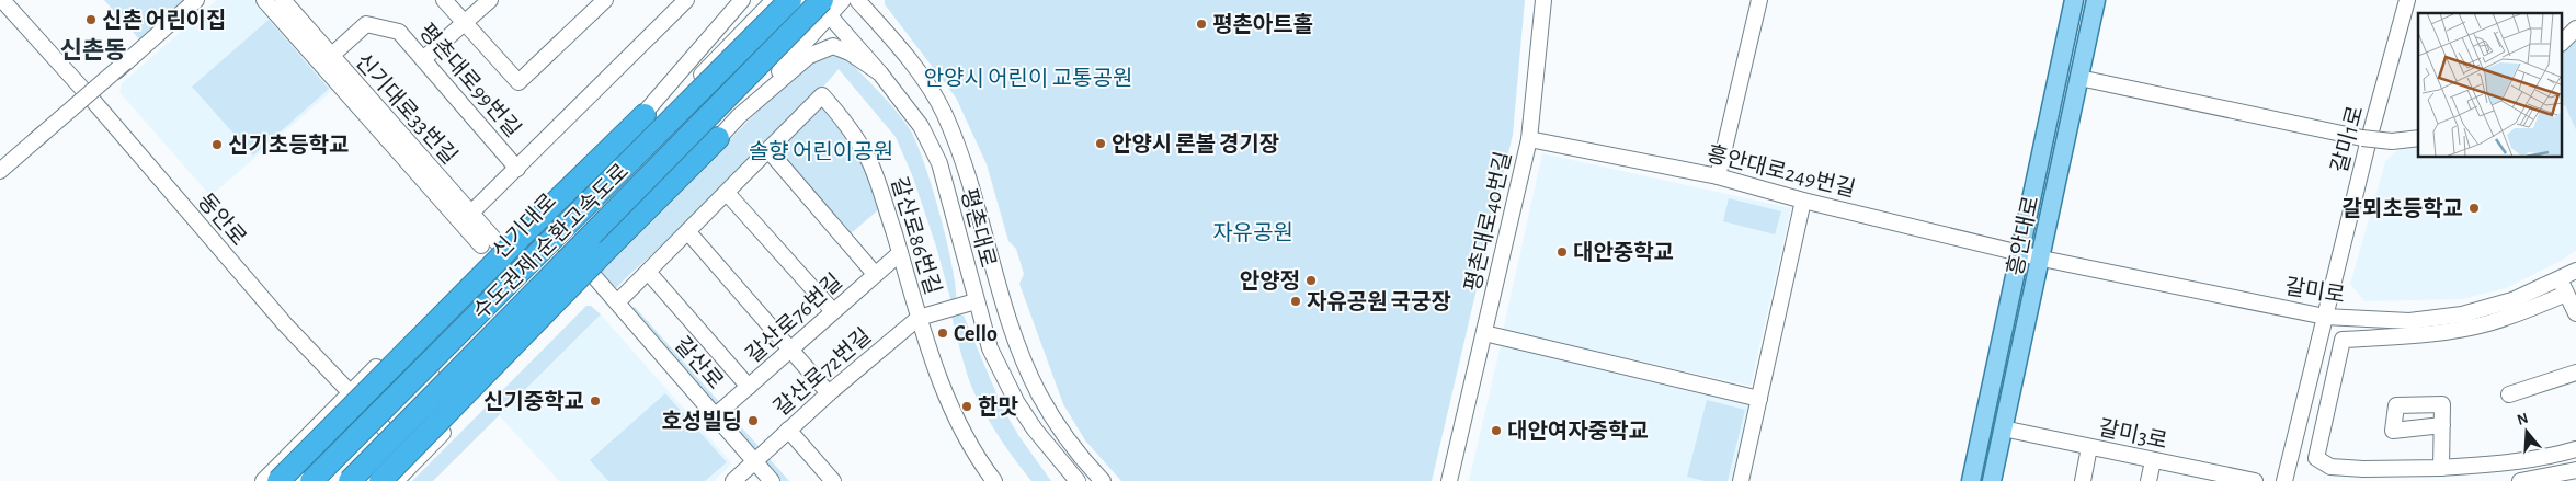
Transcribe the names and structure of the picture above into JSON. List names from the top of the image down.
{
  "streets": {
    "highway": ["수도권제1순환고속도로"],
    "main road": ["흥안대로"],
    "street": [
      "평촌대로99번길",
      "신기대로33번길",
      "갈미1로",
      "흥안대로249번길",
      "동안로",
      "평촌대로40번길",
      "신기대로",
      "평촌대로",
      "갈산로86번길",
      "갈미로",
      "갈산로76번길",
      "갈산로",
      "갈산로72번길",
      "갈미3로"
    ]
  },
  "crossings": [
    ["평촌대로99번길", "신기대로33번길"],
    ["갈미1로", "갈미로"],
    ["흥안대로249번길", "평촌대로40번길"],
    ["흥안대로249번길", "흥안대로"],
    ["흥안대로249번길", "갈미로"],
    ["동안로", "신기대로"],
    ["평촌대로", "수도권제1순환고속도로"],
    ["갈산로86번길", "갈산로76번길"],
    ["갈산로86번길", "갈산로"],
    ["갈산로86번길", "갈산로72번길"],
    ["흥안대로", "갈미로"],
    ["흥안대로", "갈미3로"],
    ["갈산로76번길", "갈산로"],
    ["갈산로", "갈산로72번길"]
  ],
  "districts": ["신촌동"],
  "parks": ["안양시 어린이 교통공원", "솔향 어린이공원", "자유공원"],
  "places": [
    "신촌 어린이집",
    "평촌아트홀",
    "안양시 론볼 경기장",
    "신기초등학교",
    "갈뫼초등학교",
    "대안중학교",
    "안양정",
    "자유공원 국궁장",
    "Cello",
    "신기중학교",
    "한맛",
    "호성빌딩",
    "대안여자중학교"
  ],
  "north": "top"
}
